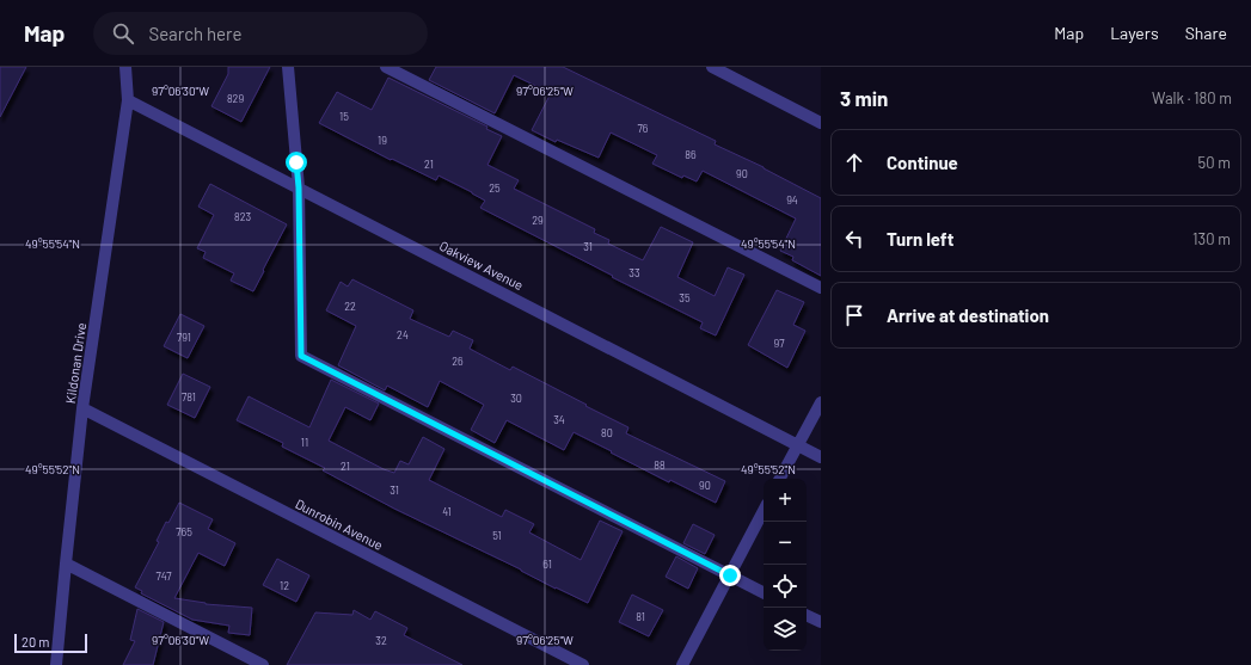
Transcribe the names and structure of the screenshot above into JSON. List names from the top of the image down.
{
  "streets": {
    "street": ["Oakview Avenue", "Kildonan Drive", "Dunrobin Avenue"]
  },
  "crossings": [
    ["Oakview Avenue", "Kildonan Drive"],
    ["Kildonan Drive", "Dunrobin Avenue"]
  ],
  "house_numbers": [
    "829",
    "15",
    "76",
    "19",
    "86",
    "21",
    "90",
    "25",
    "94",
    "823",
    "29",
    "31",
    "33",
    "35",
    "22",
    "24",
    "791",
    "97",
    "26",
    "781",
    "30",
    "34",
    "80",
    "11",
    "88",
    "21",
    "90",
    "31",
    "41",
    "765",
    "51",
    "61",
    "747",
    "12",
    "81",
    "32"
  ],
  "scale_bar": "20 m",
  "page": {
    "header": "Map",
    "search": "Search here",
    "nav": ["Map", "Layers", "Share"],
    "heading": ["3 min", "Walk · 180 m"],
    "list": [
      ["Continue", "50 m"],
      ["Turn left", "130 m"],
      "Arrive at destination"
    ],
    "map_buttons": ["+", "−"],
    "scale": "20 m"
  },
  "coordinates": [
    "97°06'30\"W",
    "97°06'25\"W",
    "49°55'54\"N",
    "49°55'52\"N"
  ]
}
